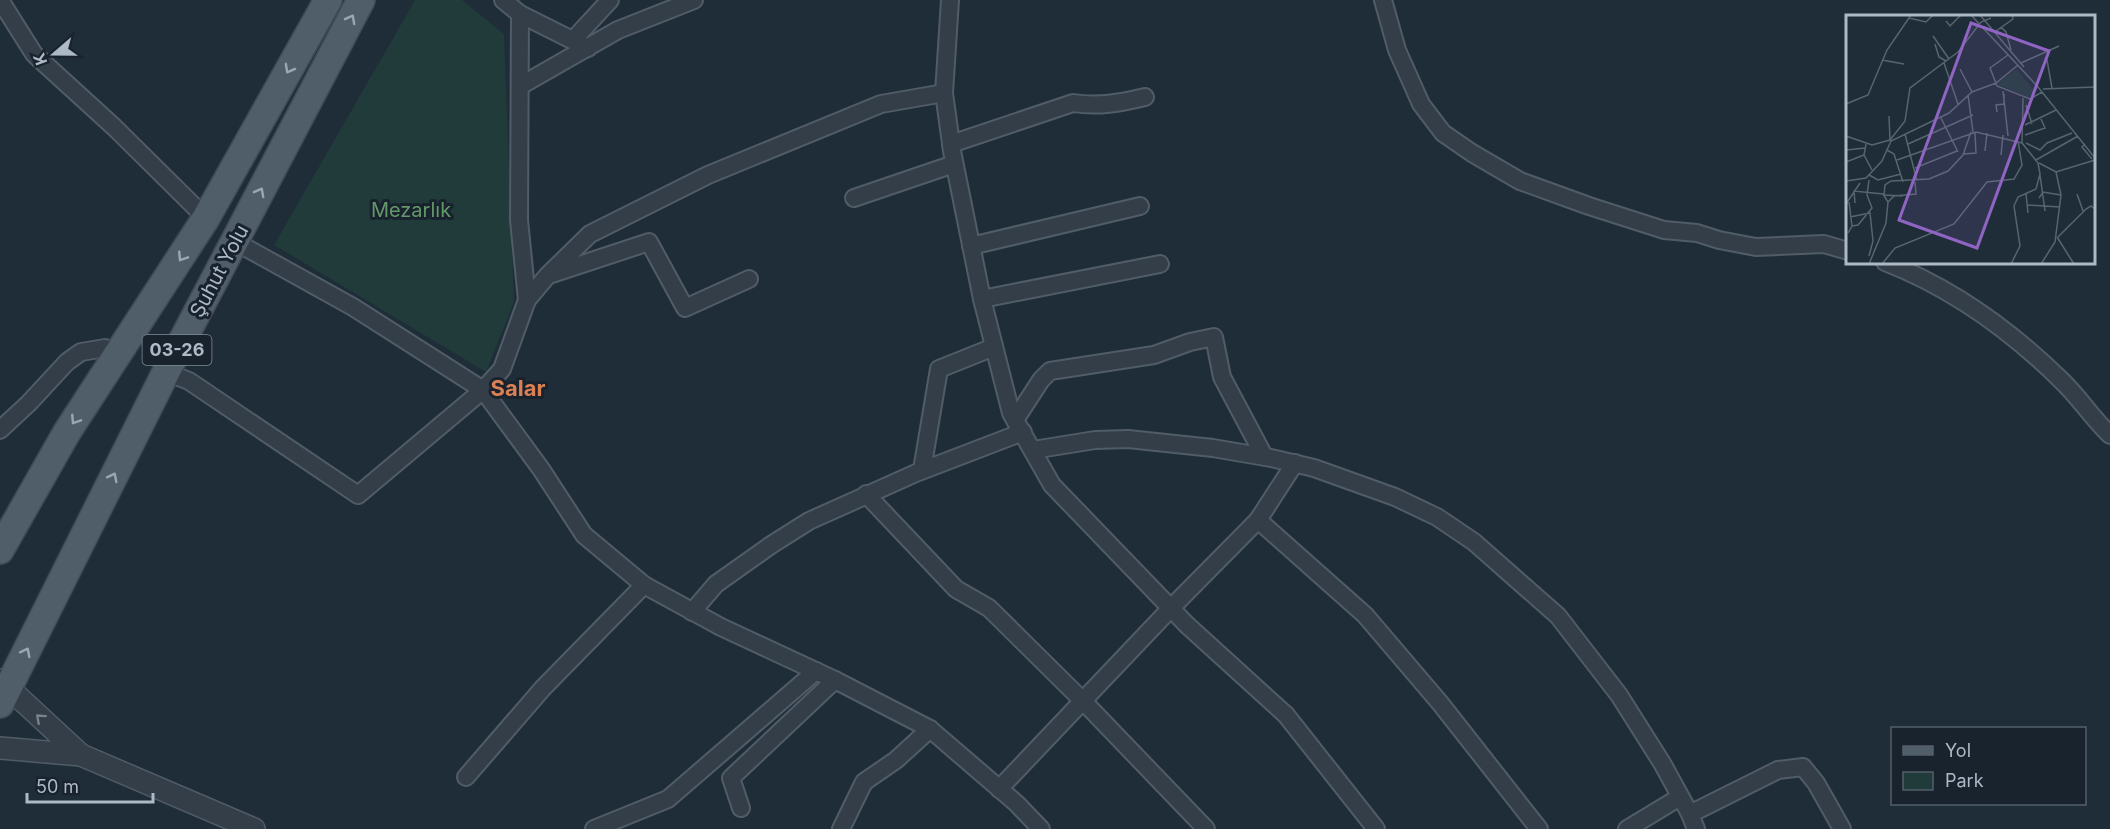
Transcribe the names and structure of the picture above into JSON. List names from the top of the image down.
{
  "streets": {
    "main road": ["Şuhut Yolu", "03-26"]
  },
  "districts": ["Salar"],
  "parks": ["Mezarlık"],
  "legend": ["Yol", "Park"],
  "scale_bar": "50 m",
  "north": "left"
}
